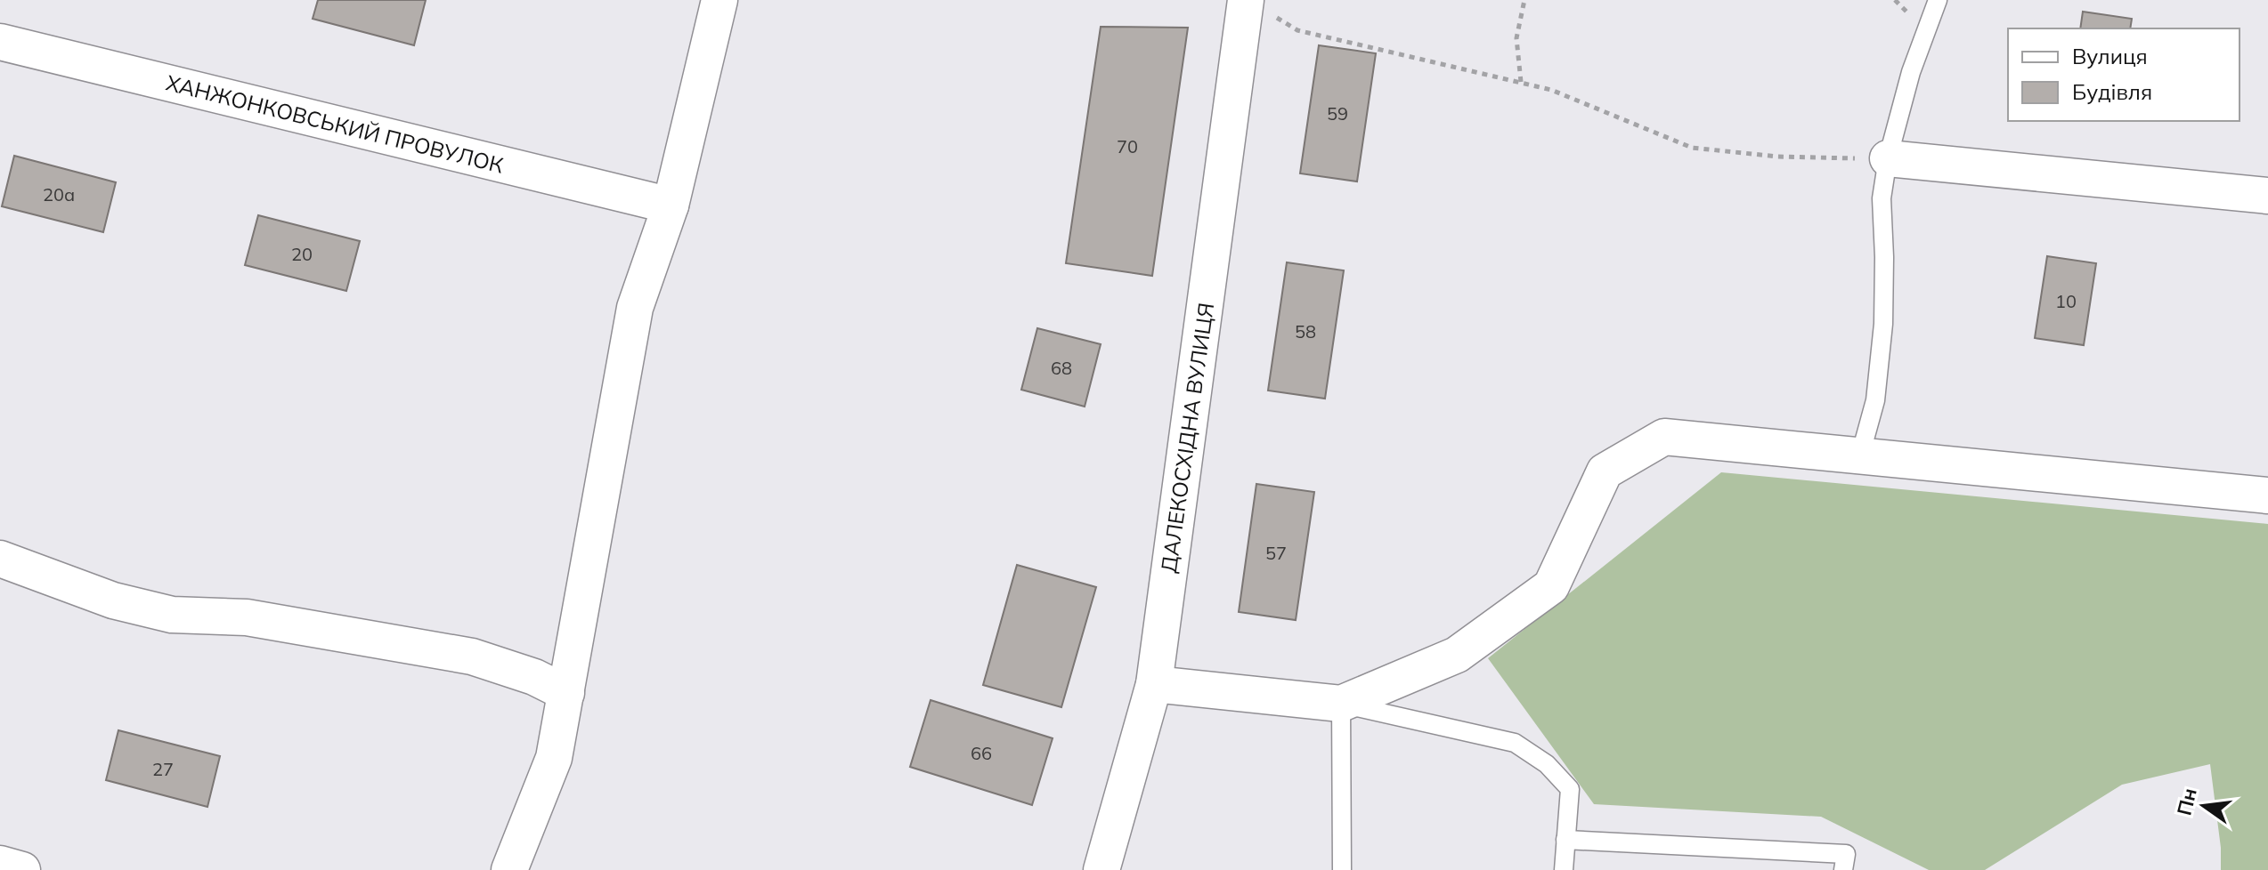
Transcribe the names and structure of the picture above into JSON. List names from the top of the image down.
{
  "streets": {
    "street": ["ХАНЖОНКОВСЬКИЙ ПРОВУЛОК", "ДАЛЕКОСХІДНА ВУЛИЦЯ"]
  },
  "house_numbers": [
    "59",
    "70",
    "20а",
    "20",
    "10",
    "58",
    "68",
    "57",
    "66",
    "27"
  ],
  "legend": ["Вулиця", "Будівля"],
  "north": "left"
}
